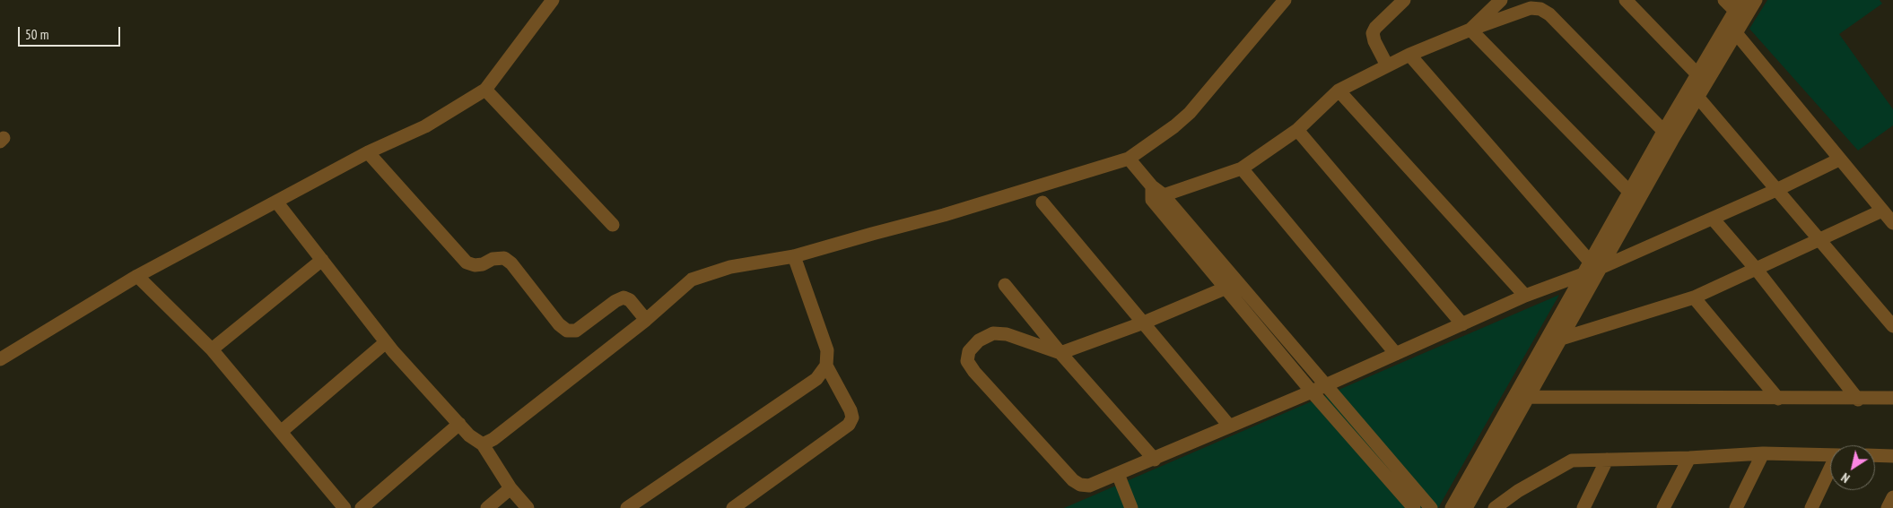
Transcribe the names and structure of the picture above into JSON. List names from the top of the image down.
{
  "scale_bar": "50 m",
  "north": "bottom left"
}
